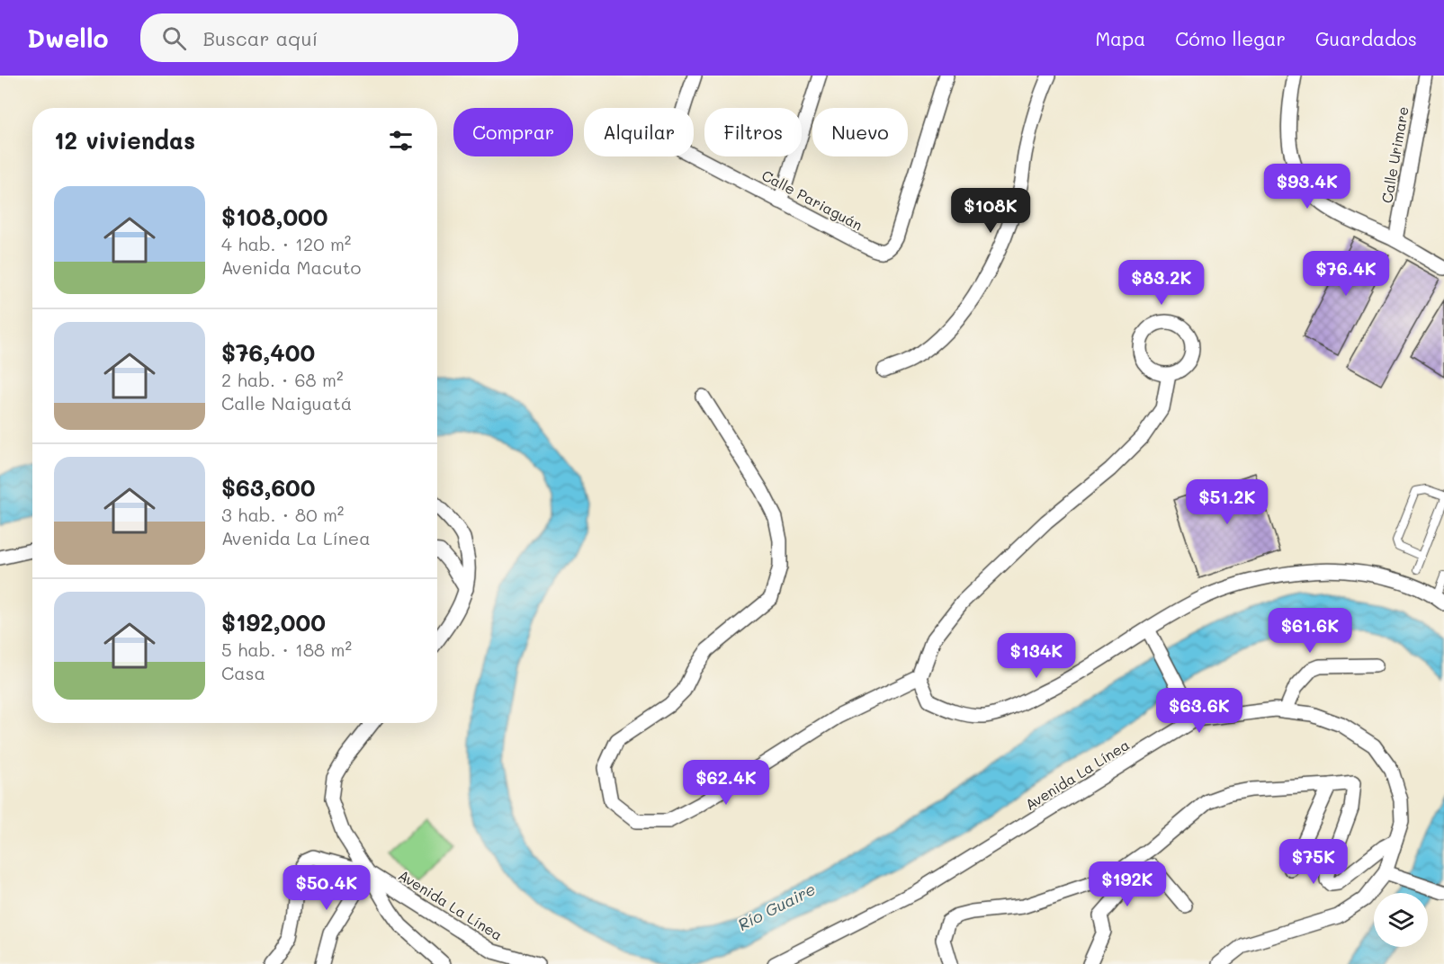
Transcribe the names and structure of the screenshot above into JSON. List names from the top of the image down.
{
  "streets": {
    "street": ["Calle Urimare", "Calle Pariaguán", "Avenida La Línea"]
  },
  "water": ["Río Guaire"],
  "page": {
    "header": "Dwello",
    "search": "Buscar aquí",
    "nav": ["Mapa", "Cómo llegar", "Guardados"],
    "chip": [
      "Comprar",
      "Alquilar",
      "Filtros",
      "Nuevo"
    ],
    "heading": "12 viviendas",
    "price": [
      "$93.4K",
      "$108K",
      "$76.4K",
      "$83.2K",
      "$51.2K",
      "$61.6K",
      "$134K",
      "$63.6K",
      "$62.4K",
      "$75K",
      "$192K",
      "$50.4K"
    ],
    "list": [
      {
        "name": "$108,000",
        "note": "4 hab. · 120 m² · Avenida Macuto"
      },
      {
        "name": "$76,400",
        "note": "2 hab. · 68 m² · Calle Naiguatá"
      },
      {
        "name": "$63,600",
        "note": "3 hab. · 80 m² · Avenida La Línea"
      },
      {
        "name": "$192,000",
        "note": "5 hab. · 188 m² · Casa"
      }
    ]
  }
}
